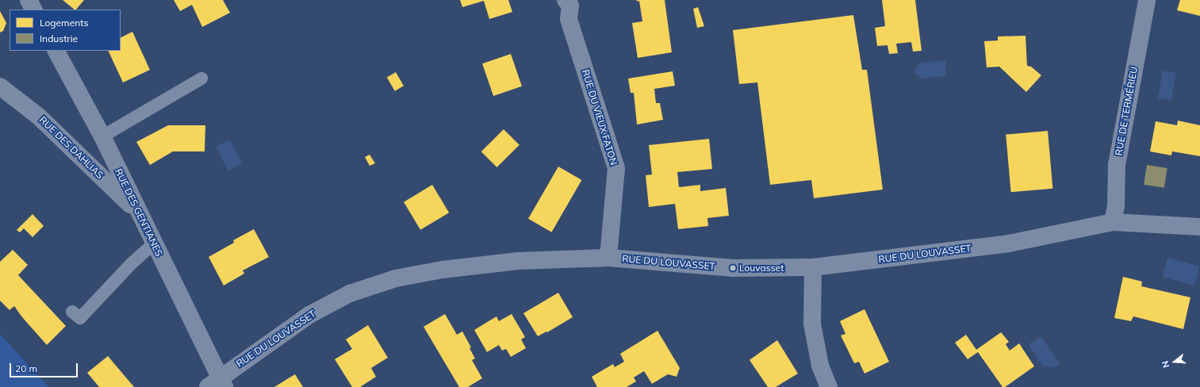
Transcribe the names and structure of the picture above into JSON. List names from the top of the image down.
{
  "streets": {
    "street": [
      "RUE DE TERMÉRIEU",
      "RUE DU VIEUX FATON",
      "RUE DES DAHLIAS",
      "RUE DES GENTIANES",
      "RUE DU LOUVASSET"
    ]
  },
  "crossings": [
    ["RUE DE TERMÉRIEU", "RUE DU LOUVASSET"],
    ["RUE DU VIEUX FATON", "RUE DU LOUVASSET"],
    ["RUE DES DAHLIAS", "RUE DES GENTIANES"],
    ["RUE DES GENTIANES", "RUE DU LOUVASSET"]
  ],
  "places": ["Louvasset"],
  "legend": ["Logements", "Industrie"],
  "scale_bar": "20 m",
  "north": "left"
}
